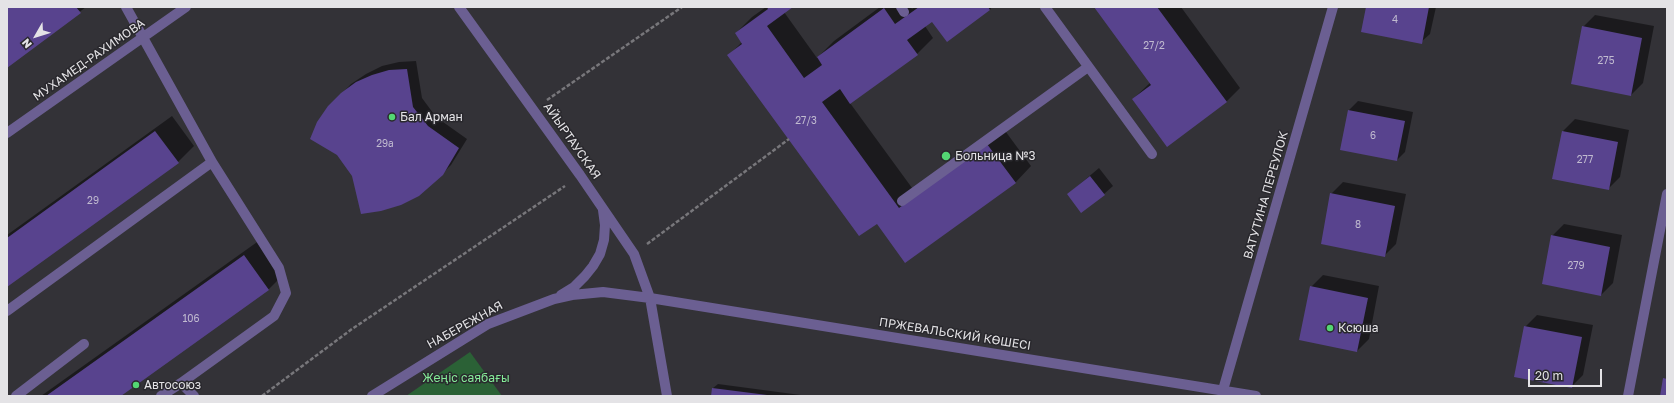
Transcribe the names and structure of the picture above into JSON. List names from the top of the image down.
{
  "streets": {
    "street": [
      "МУХАМЕД-РАХИМОВА",
      "АЙЫРТАУСКАЯ",
      "ВАТУТИНА ПЕРЕУЛОК",
      "НАБЕРЕЖНАЯ",
      "ПРЖЕВАЛЬСКИЙ КӨШЕСІ"
    ]
  },
  "crossings": [
    ["АЙЫРТАУСКАЯ", "НАБЕРЕЖНАЯ"],
    ["АЙЫРТАУСКАЯ", "ПРЖЕВАЛЬСКИЙ КӨШЕСІ"],
    ["ВАТУТИНА ПЕРЕУЛОК", "ПРЖЕВАЛЬСКИЙ КӨШЕСІ"],
    ["НАБЕРЕЖНАЯ", "ПРЖЕВАЛЬСКИЙ КӨШЕСІ"]
  ],
  "parks": ["Жеңіс саябағы"],
  "places": [
    "Бал Арман",
    "Больница №3",
    "Ксюша",
    "Автосоюз"
  ],
  "house_numbers": [
    "4",
    "27/2",
    "275",
    "27/3",
    "6",
    "29а",
    "277",
    "29",
    "8",
    "279",
    "106"
  ],
  "scale_bar": "20 m",
  "north": "bottom left"
}
